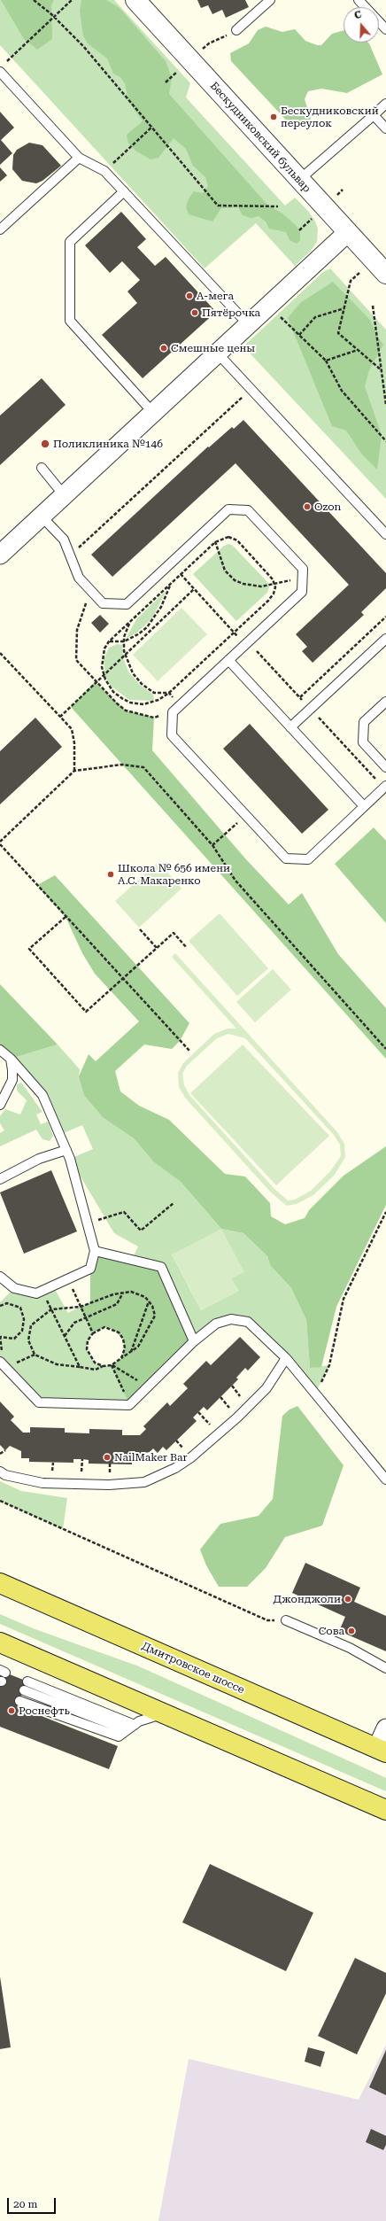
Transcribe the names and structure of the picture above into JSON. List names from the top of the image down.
{
  "streets": {
    "main road": ["Дмитровское шоссе"],
    "street": ["Бескудниковский бульвар"]
  },
  "places": [
    "Бескудниковский переулок",
    "А-мега",
    "Пятёрочка",
    "Смешные цены",
    "Поликлиника №146",
    "Ozon",
    "Школа № 656 имени А.С. Макаренко",
    "NailMaker Bar",
    "Джонджоли",
    "Сова",
    "Роснефть"
  ],
  "scale_bar": "20 m",
  "north": "top"
}
